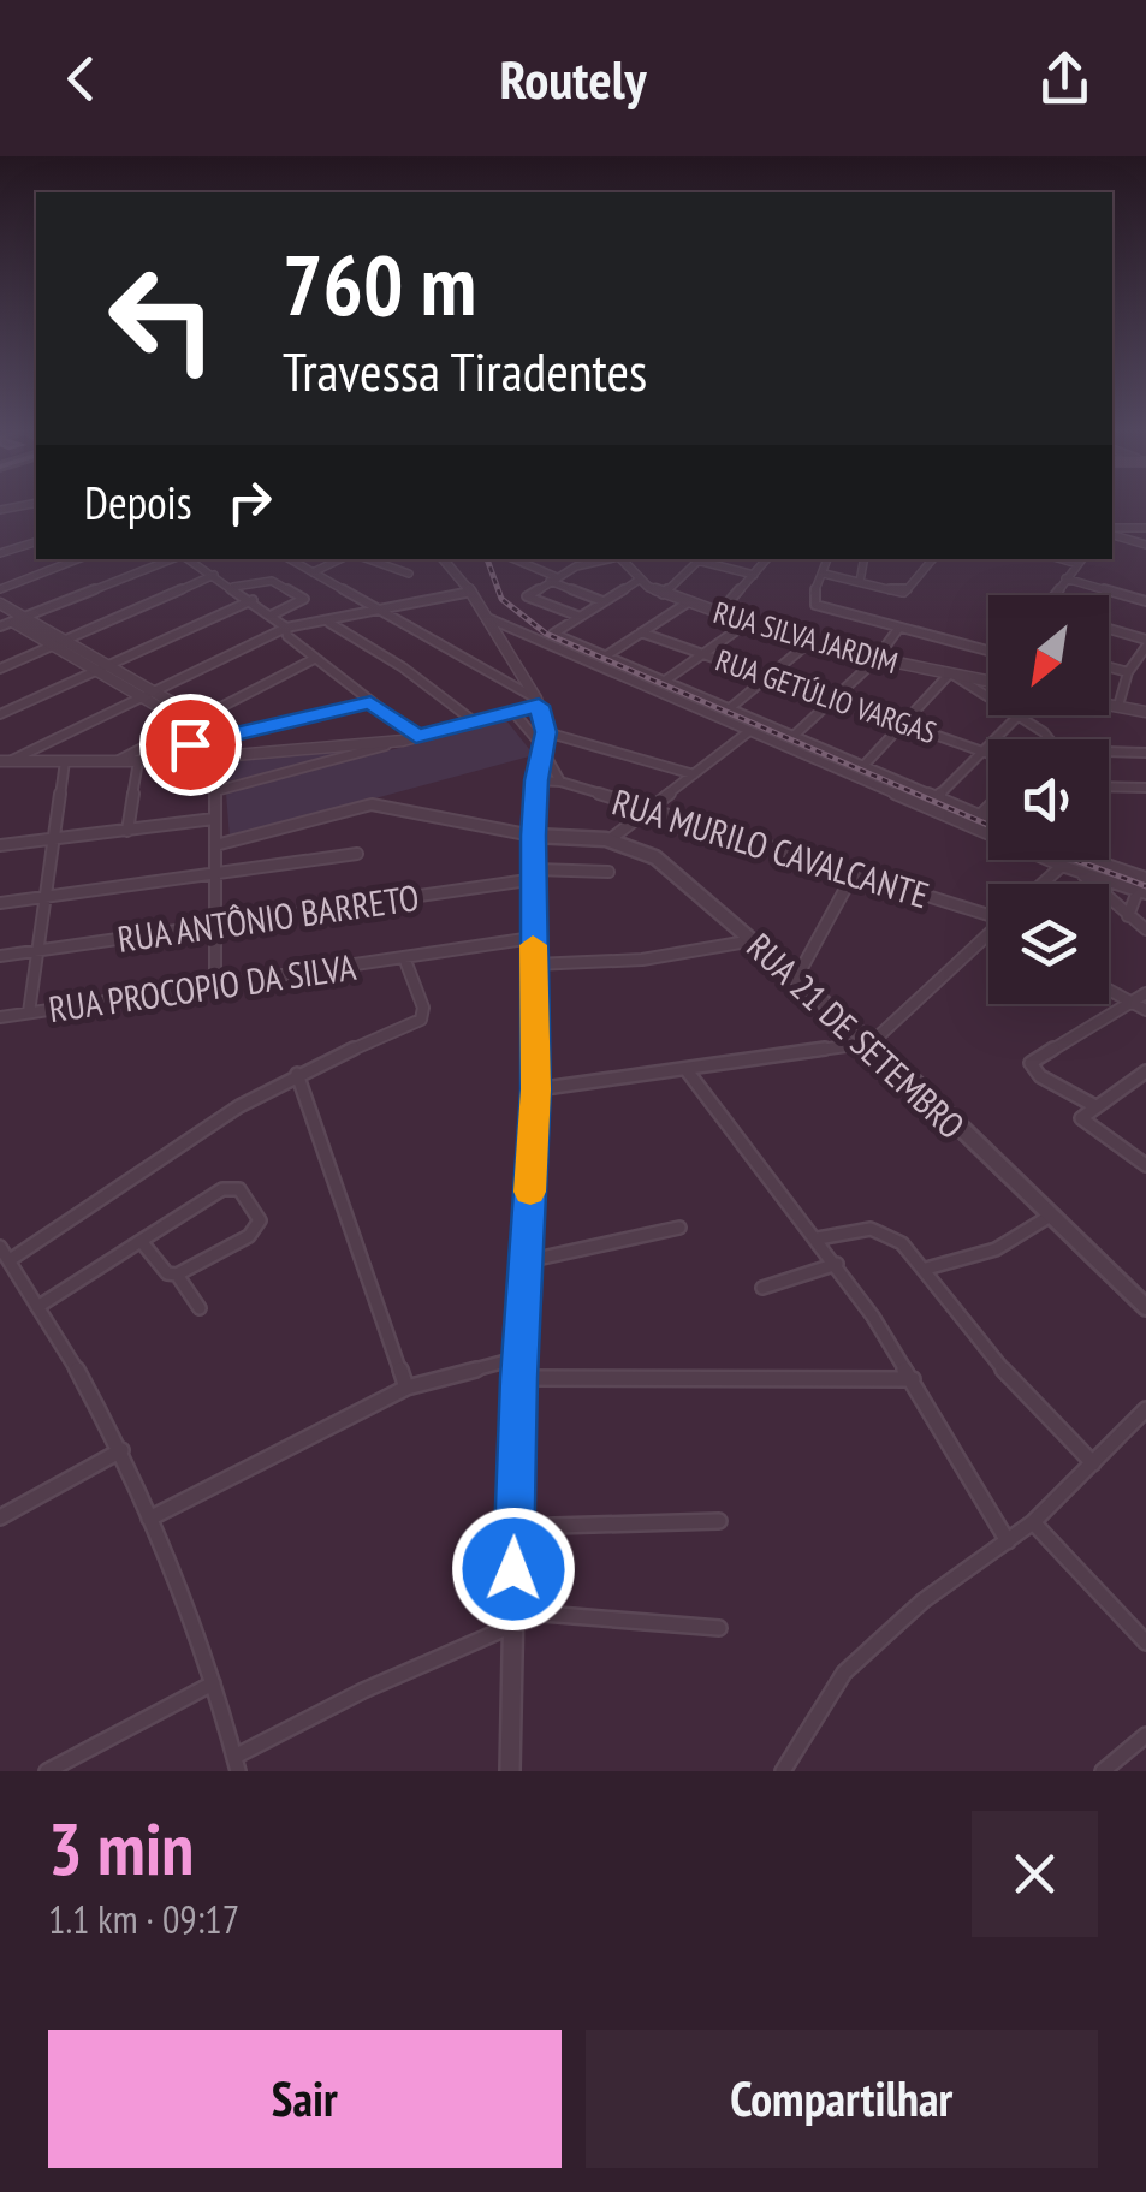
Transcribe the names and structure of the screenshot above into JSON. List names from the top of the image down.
{
  "streets": {
    "street": [
      "RUA SILVA JARDIM",
      "RUA GETÚLIO VARGAS",
      "RUA MURILO CAVALCANTE",
      "RUA ANTÔNIO BARRETO",
      "RUA PROCOPIO DA SILVA",
      "RUA 21 DE SETEMBRO"
    ]
  },
  "north": "bottom left",
  "page": {
    "header": "Routely",
    "turn": ["760 m", "Travessa Tiradentes"],
    "then": "Depois",
    "heading": ["3 min", "1.1 km · 09:17"],
    "buttons": ["Sair", "Compartilhar"]
  }
}
